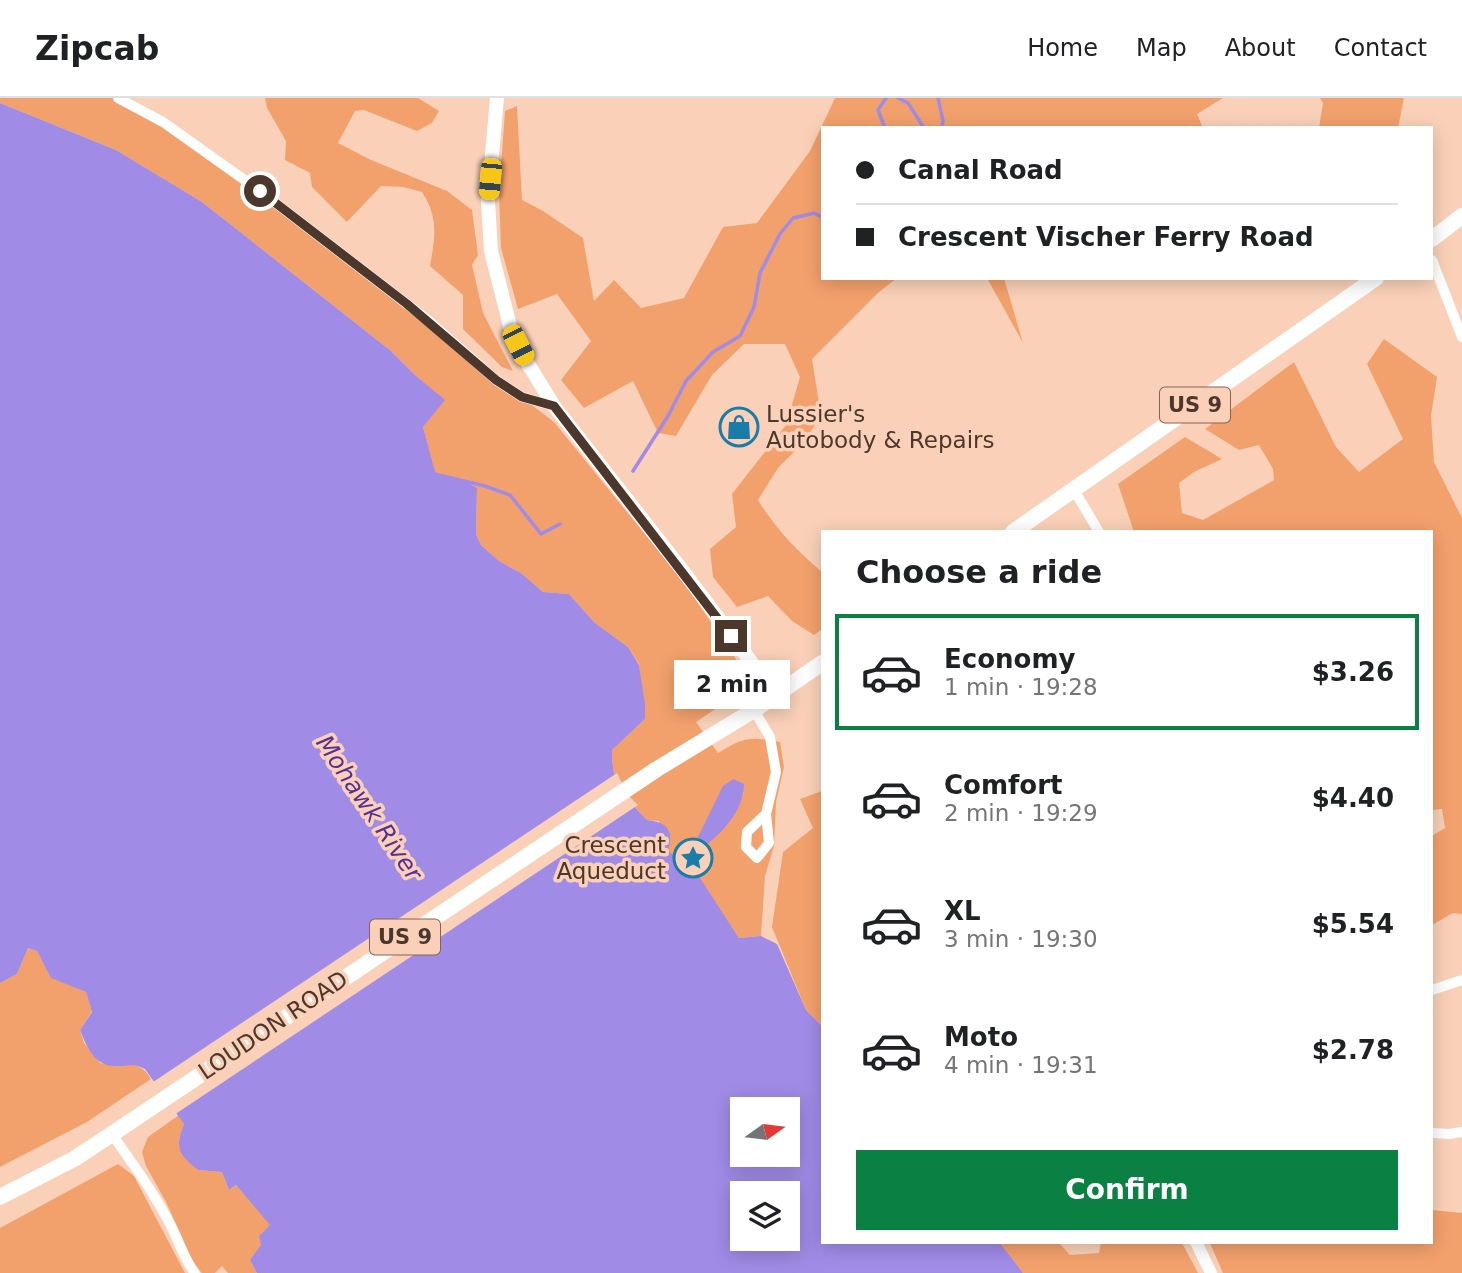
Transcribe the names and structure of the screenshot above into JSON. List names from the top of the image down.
{
  "streets": {
    "main road": ["US 9", "LOUDON ROAD"]
  },
  "crossings": [
    ["US 9", "LOUDON ROAD"]
  ],
  "water": ["Mohawk River"],
  "places": {
    "shop": ["Lussier's Autobody & Repairs"],
    "place": ["Crescent Aqueduct"]
  },
  "north": "right",
  "page": {
    "header": "Zipcab",
    "nav": [
      "Home",
      "Map",
      "About",
      "Contact"
    ],
    "banner": ["Canal Road", "Crescent Vischer Ferry Road"],
    "heading": "Choose a ride",
    "list": [
      {
        "name": "Economy",
        "note": "1 min · 19:28",
        "value": "$3.26"
      },
      {
        "name": "Comfort",
        "note": "2 min · 19:29",
        "value": "$4.40"
      },
      {
        "name": "XL",
        "note": "3 min · 19:30",
        "value": "$5.54"
      },
      {
        "name": "Moto",
        "note": "4 min · 19:31",
        "value": "$2.78"
      }
    ],
    "bubble": "2 min",
    "buttons": "Confirm"
  }
}
